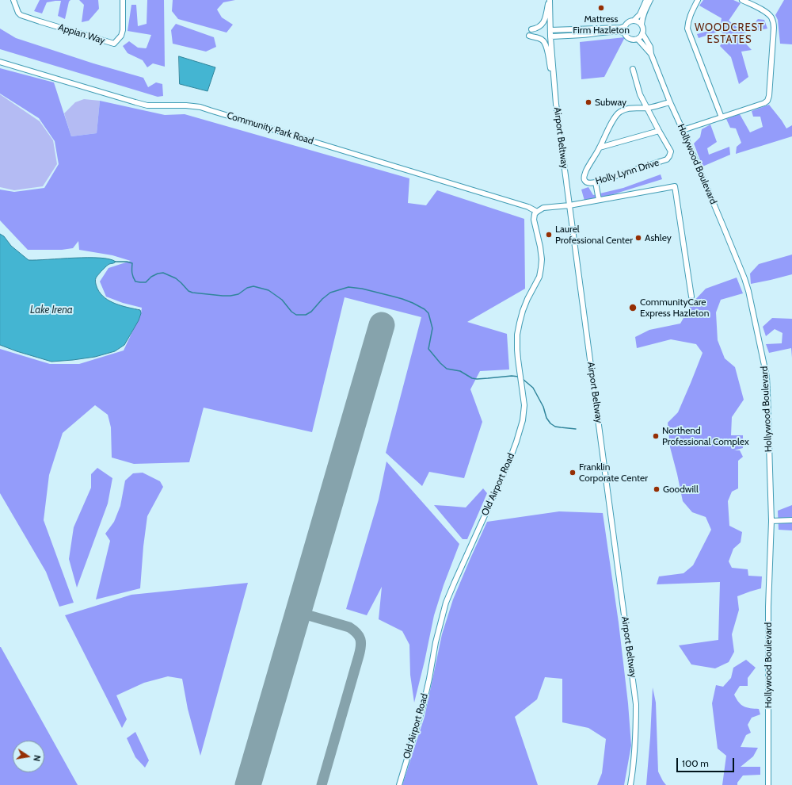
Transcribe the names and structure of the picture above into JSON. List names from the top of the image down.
{
  "streets": {
    "street": [
      "Appian Way",
      "Community Park Road",
      "Airport Beltway",
      "Hollywood Boulevard",
      "Holly Lynn Drive",
      "Old Airport Road"
    ]
  },
  "crossings": [
    ["Community Park Road", "Old Airport Road"]
  ],
  "districts": ["WOODCREST ESTATES"],
  "water": ["Lake Irena"],
  "places": [
    "Mattress Firm Hazleton",
    "Subway",
    "Laurel Professional Center",
    "Ashley",
    "CommunityCare Express Hazleton",
    "Northend Professional Complex",
    "Franklin Corporate Center",
    "Goodwill"
  ],
  "scale_bar": "100 m",
  "north": "right"
}
